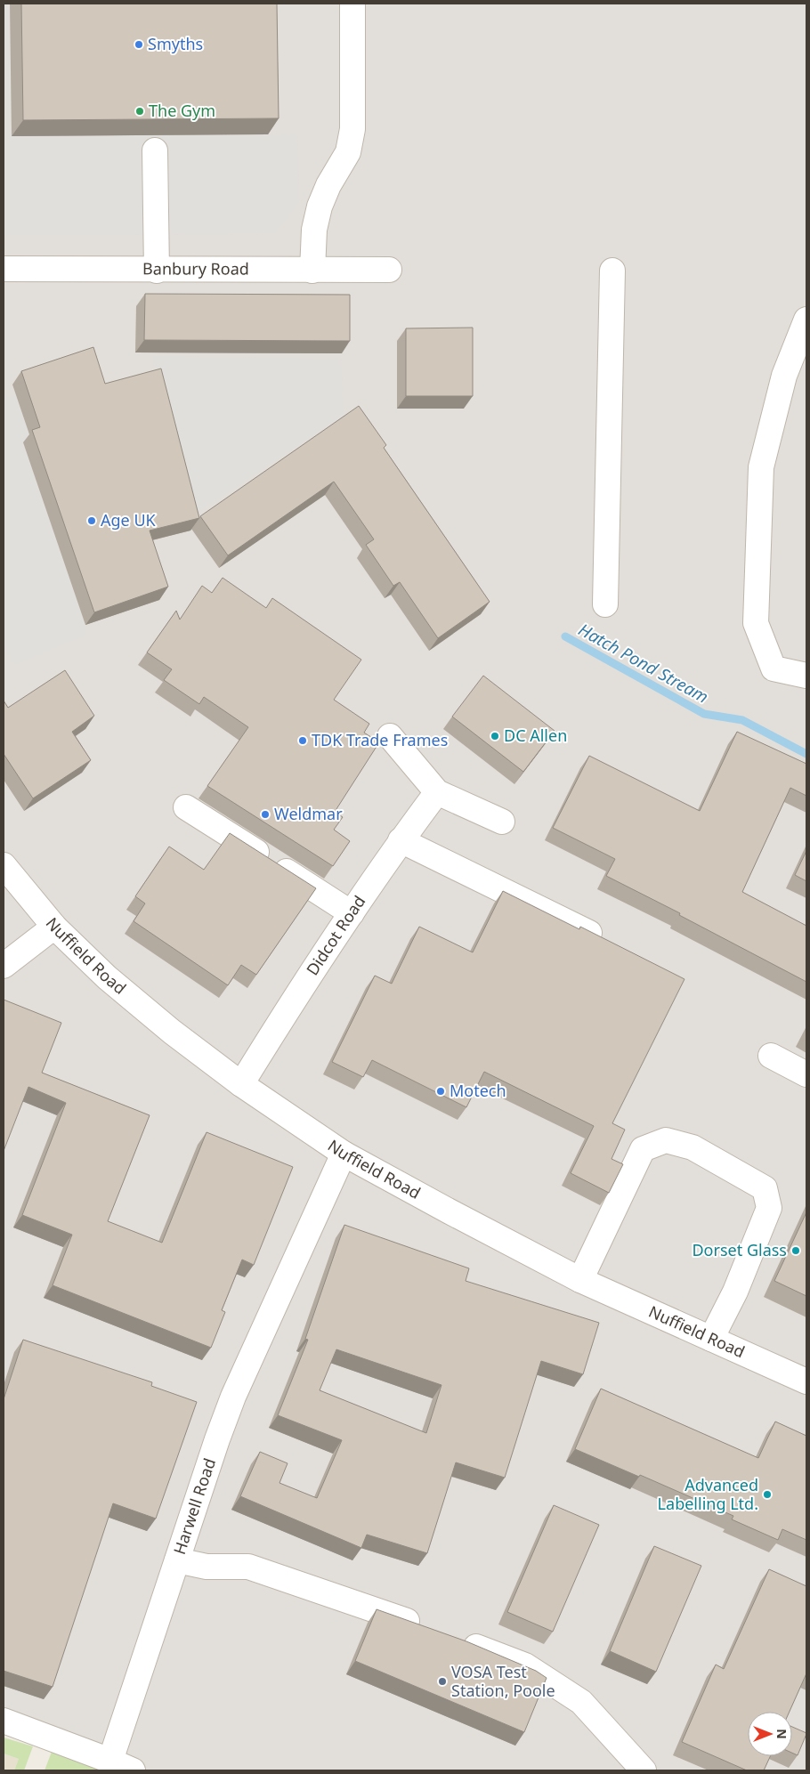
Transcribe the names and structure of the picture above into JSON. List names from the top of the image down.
{
  "streets": {
    "street": [
      "Banbury Road",
      "Didcot Road",
      "Nuffield Road",
      "Harwell Road"
    ]
  },
  "crossings": [
    ["Didcot Road", "Nuffield Road"],
    ["Nuffield Road", "Harwell Road"]
  ],
  "water": ["Hatch Pond Stream"],
  "places": [
    "Smyths",
    "The Gym",
    "Age UK",
    "DC Allen",
    "TDK Trade Frames",
    "Weldmar",
    "Motech",
    "Dorset Glass",
    "Advanced Labelling Ltd.",
    "VOSA Test Station, Poole"
  ],
  "north": "right"
}
